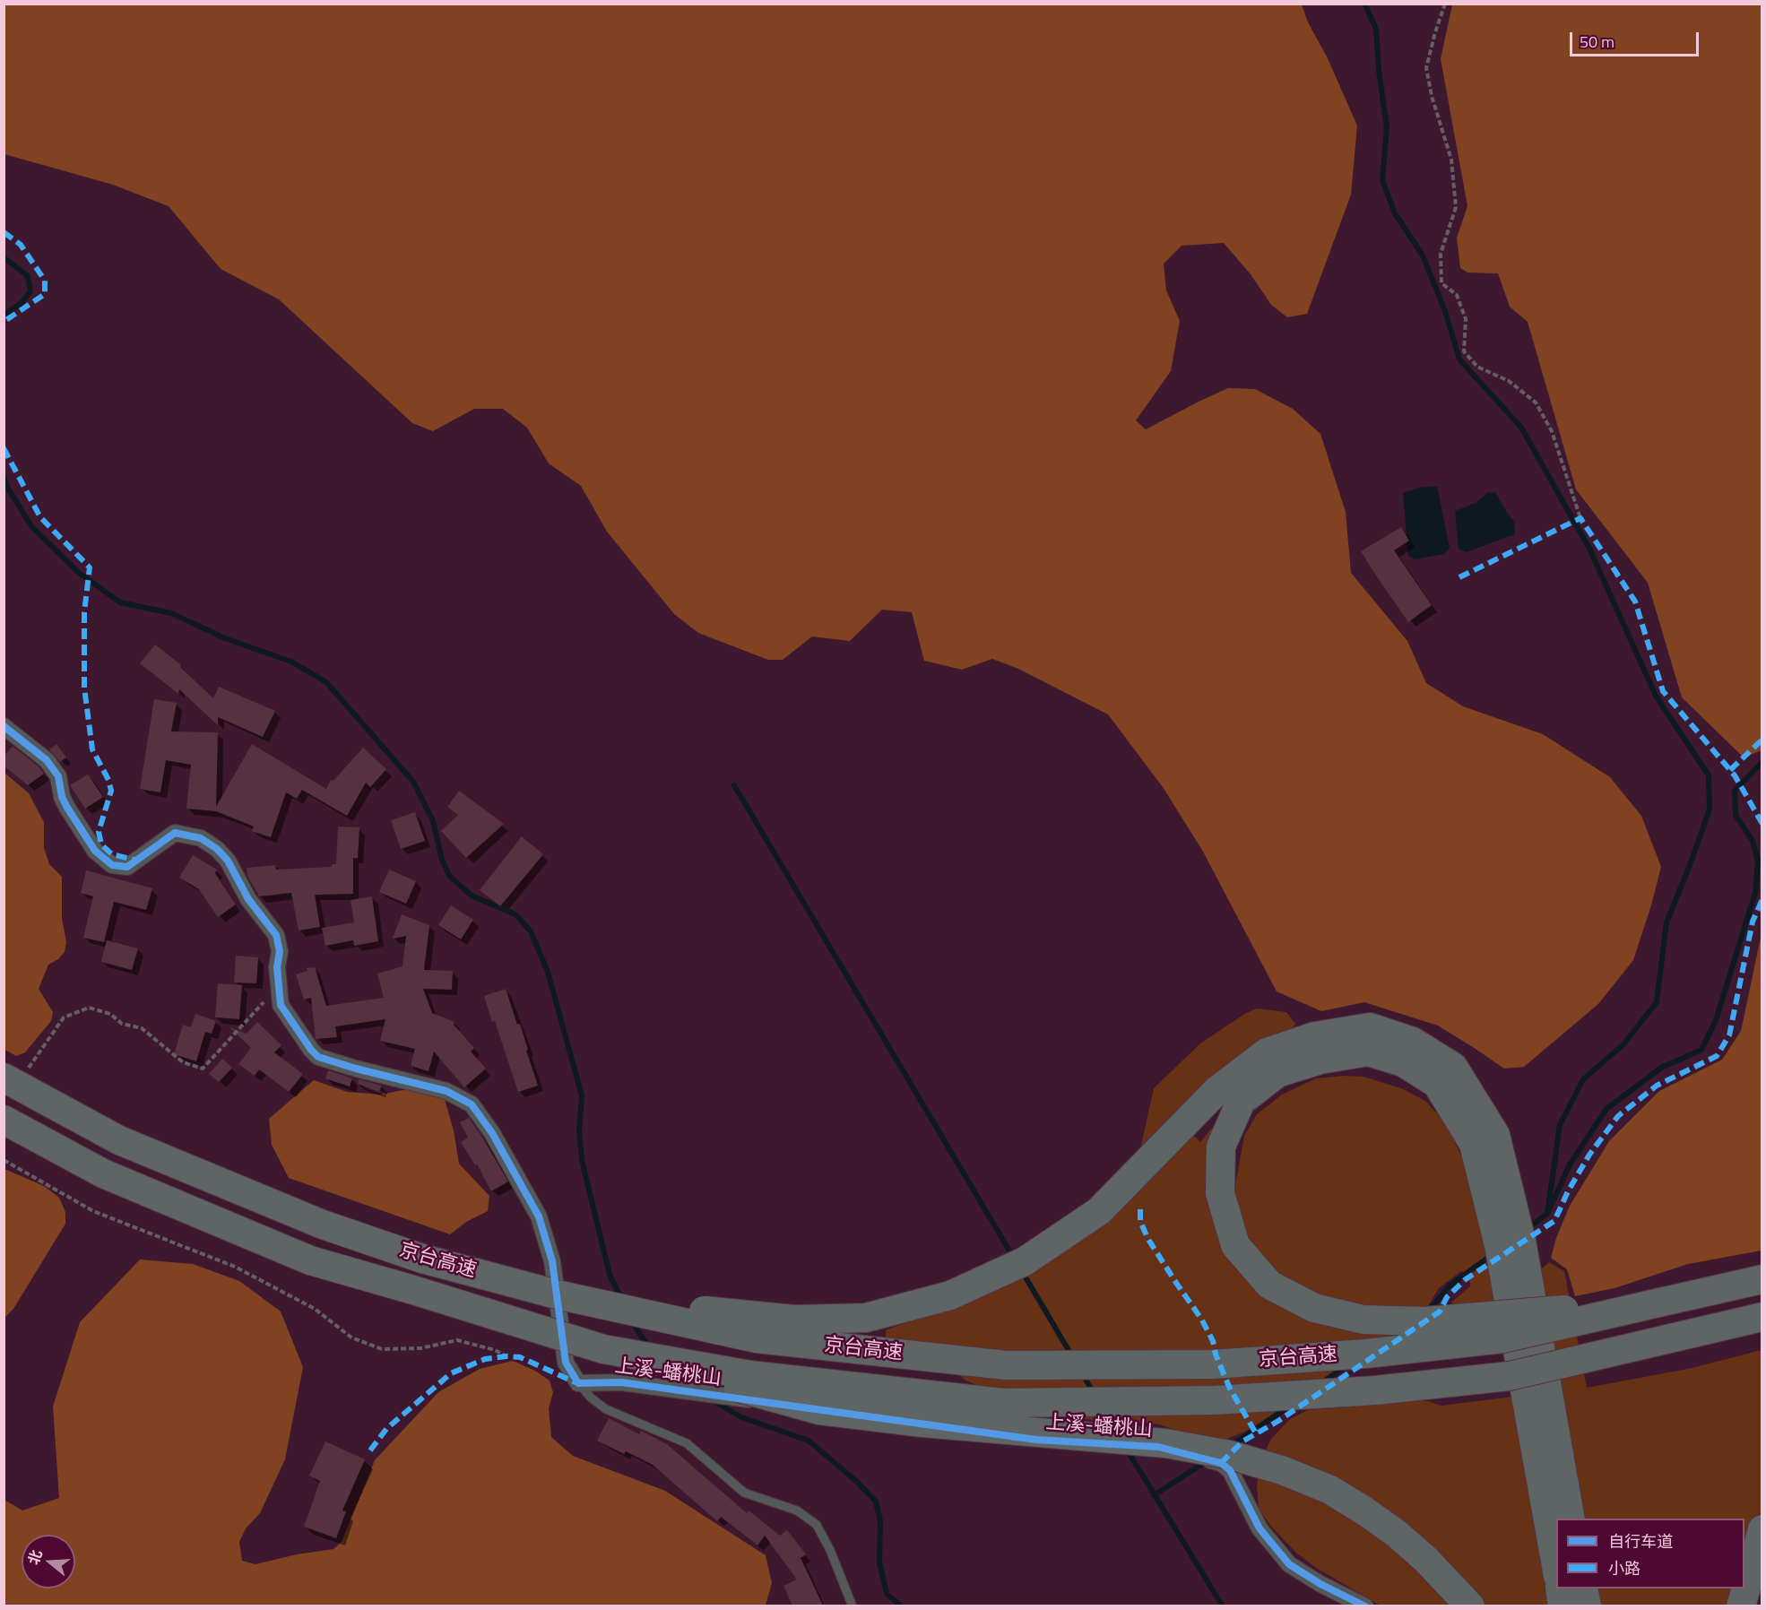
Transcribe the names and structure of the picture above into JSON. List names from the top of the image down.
{
  "streets": {
    "highway": ["京台高速"],
    "street": ["上溪-蟠桃山"]
  },
  "legend": ["自行车道", "小路"],
  "scale_bar": "50 m",
  "north": "left"
}
